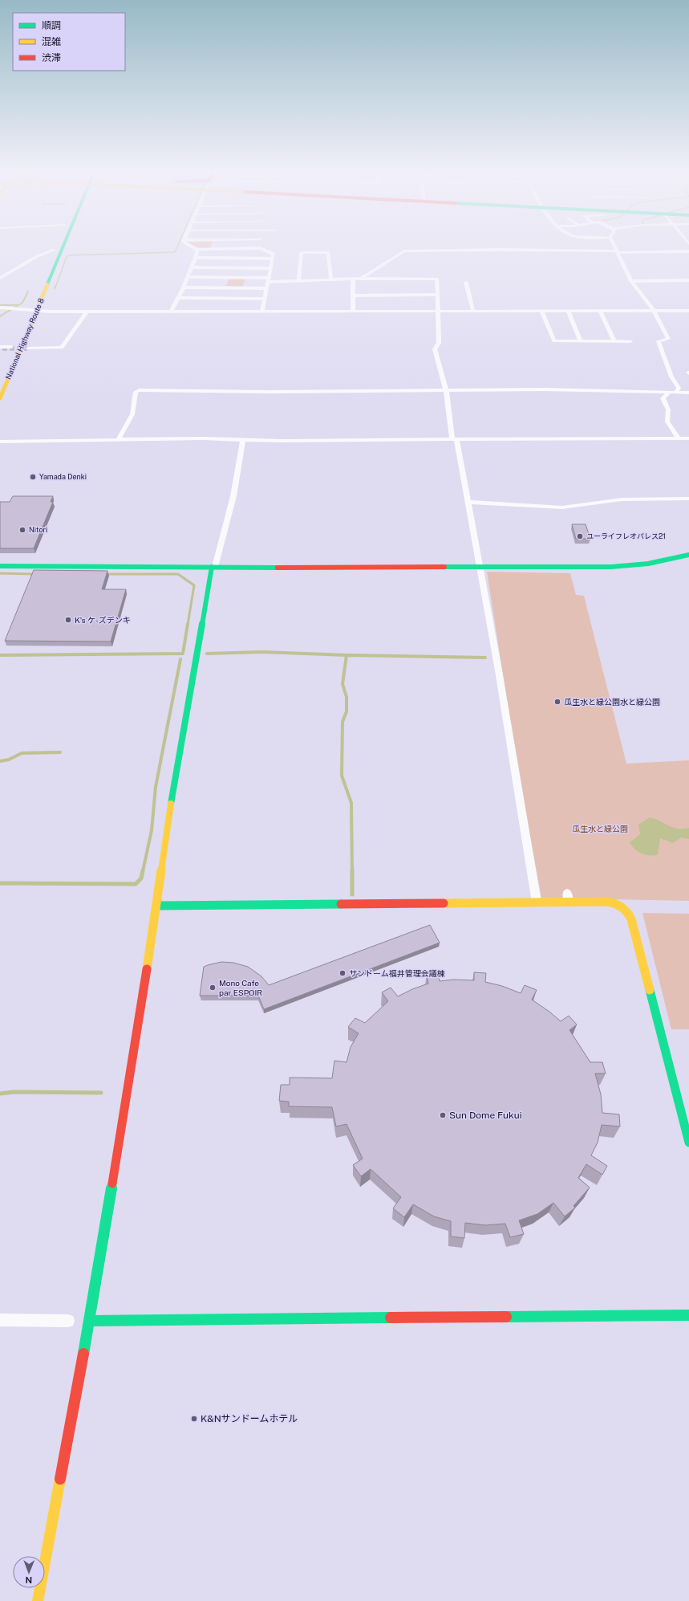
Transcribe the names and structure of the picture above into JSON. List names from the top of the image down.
{
  "streets": {
    "main road": ["National Highway Route 8"]
  },
  "parks": ["瓜生水と緑公園"],
  "places": [
    "Yamada Denki",
    "Nitori",
    "ユーライフレオパレス21",
    "K's ケ-ズデンキ",
    "瓜生水と緑公園水と緑公園",
    "サンドーム福井管理会議棟",
    "Mono Cafe par ESPOIR",
    "Sun Dome Fukui",
    "K&Nサンドームホテル"
  ],
  "legend": ["順調", "混雑", "渋滞"],
  "north": "bottom"
}
